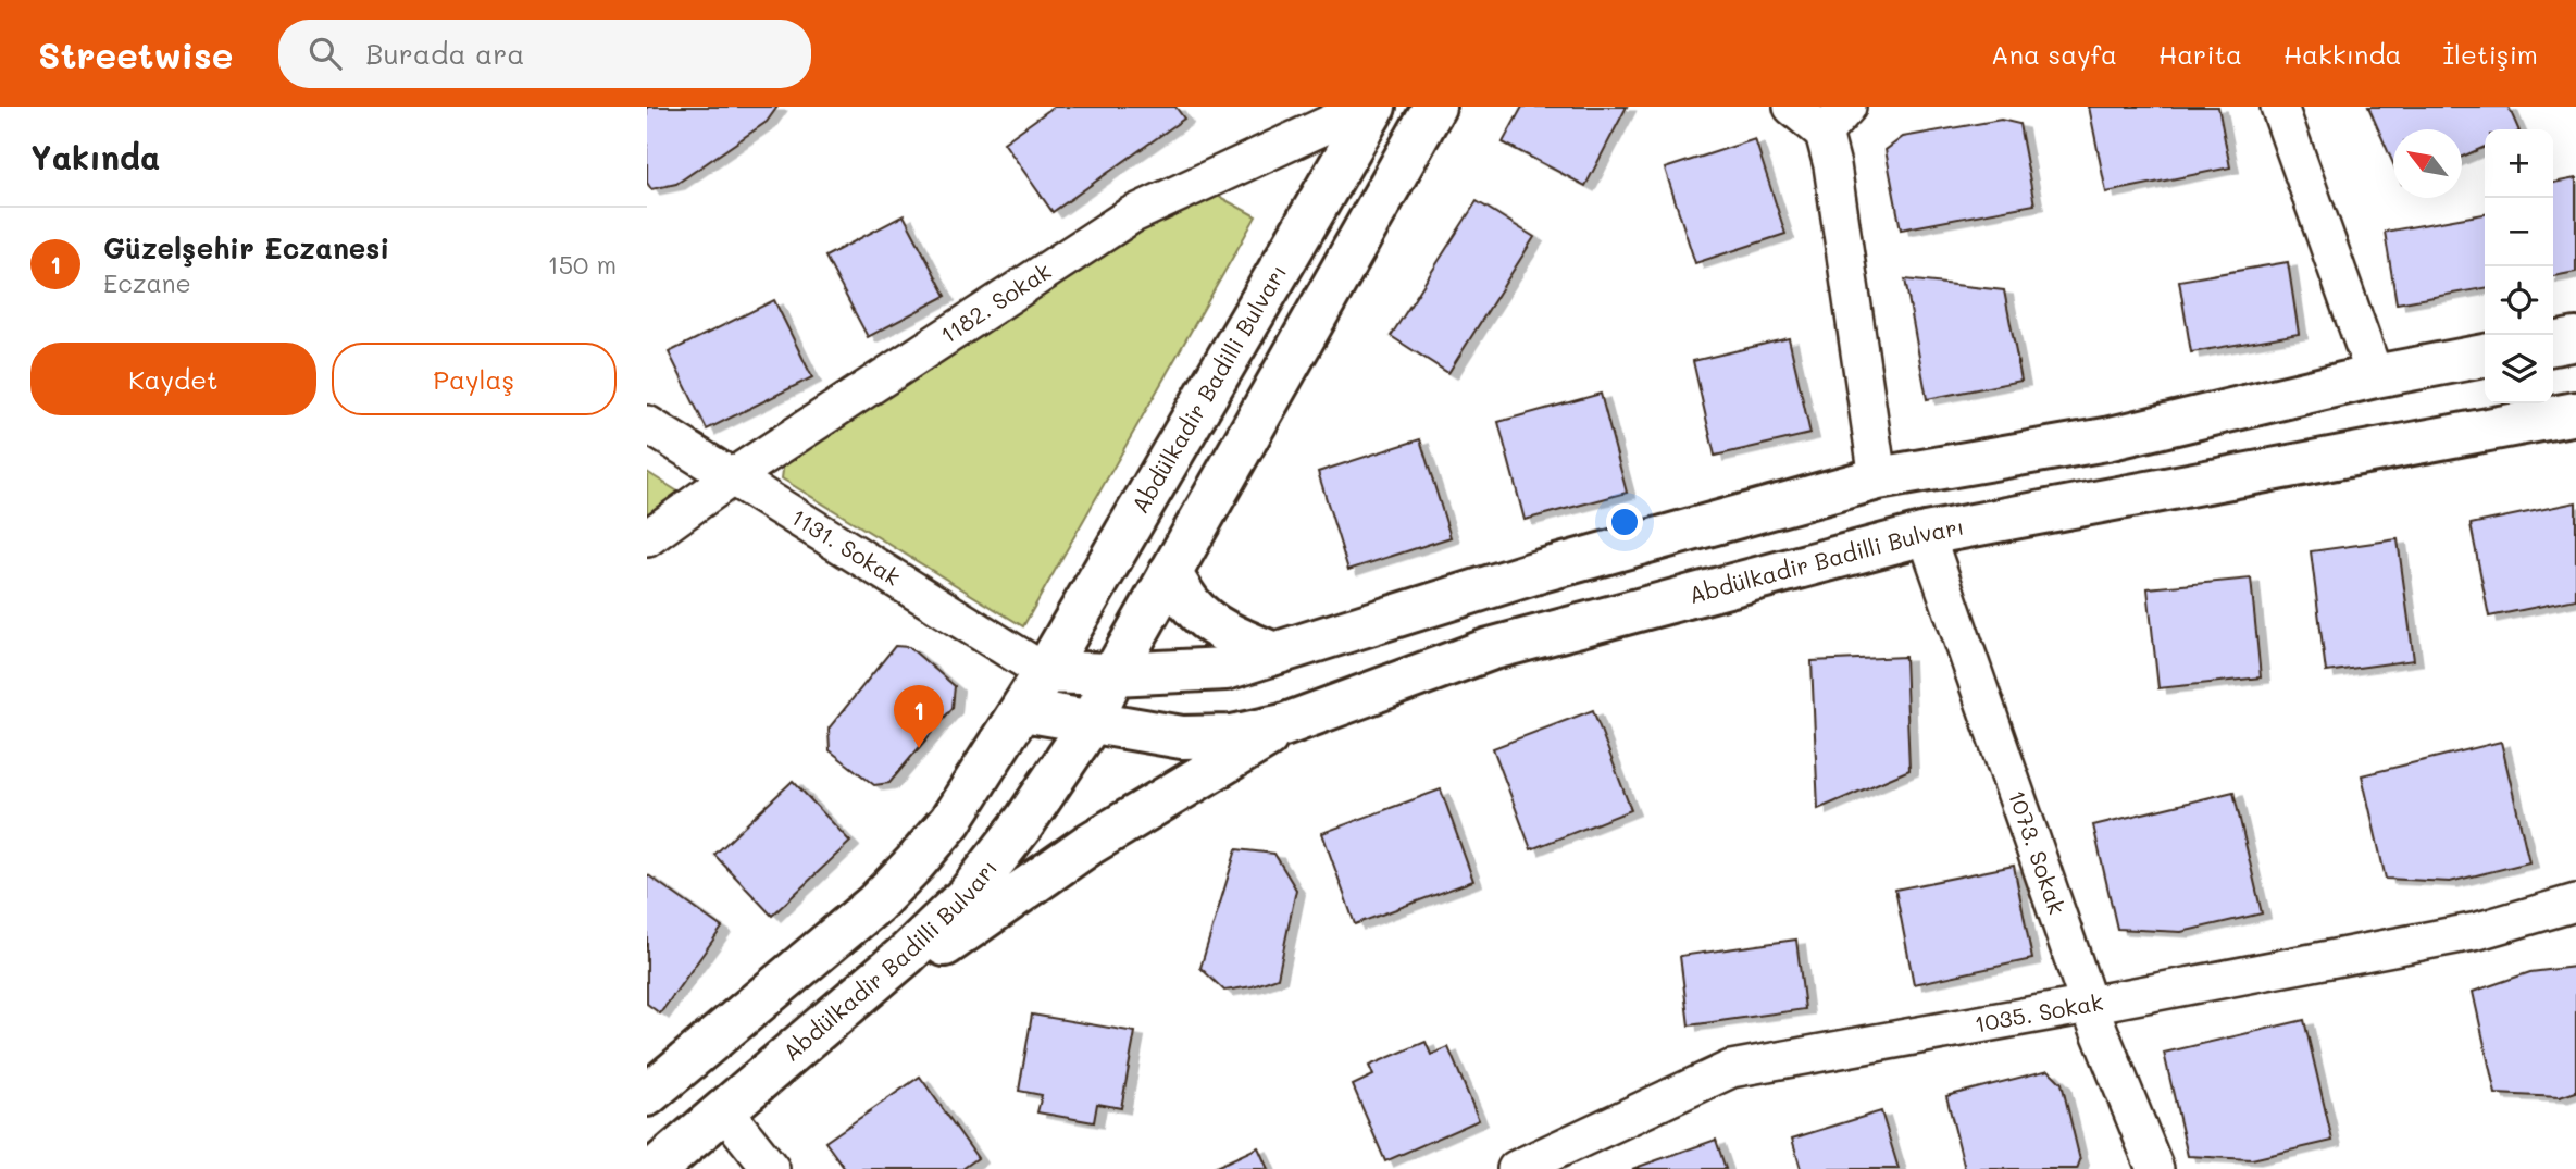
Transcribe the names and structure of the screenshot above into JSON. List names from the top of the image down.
{
  "streets": {
    "main road": ["Abdülkadir Badilli Bulvarı"],
    "street": [
      "1182. Sokak",
      "1131. Sokak",
      "1073. Sokak",
      "1035. Sokak"
    ]
  },
  "crossings": [
    ["1182. Sokak", "1131. Sokak"],
    ["Abdülkadir Badilli Bulvarı", "1131. Sokak"],
    ["Abdülkadir Badilli Bulvarı", "1073. Sokak"],
    ["1073. Sokak", "1035. Sokak"]
  ],
  "north": "top left",
  "page": {
    "header": "Streetwise",
    "search": "Burada ara",
    "nav": [
      "Ana sayfa",
      "Harita",
      "Hakkında",
      "İletişim"
    ],
    "heading": "Yakında",
    "map_buttons": ["+", "−"],
    "list": [
      {
        "mark": "1",
        "name": "Güzelşehir Eczanesi",
        "note": "Eczane",
        "value": "150 m"
      }
    ],
    "buttons": ["Kaydet", "Paylaş"],
    "pins": "1"
  }
}
